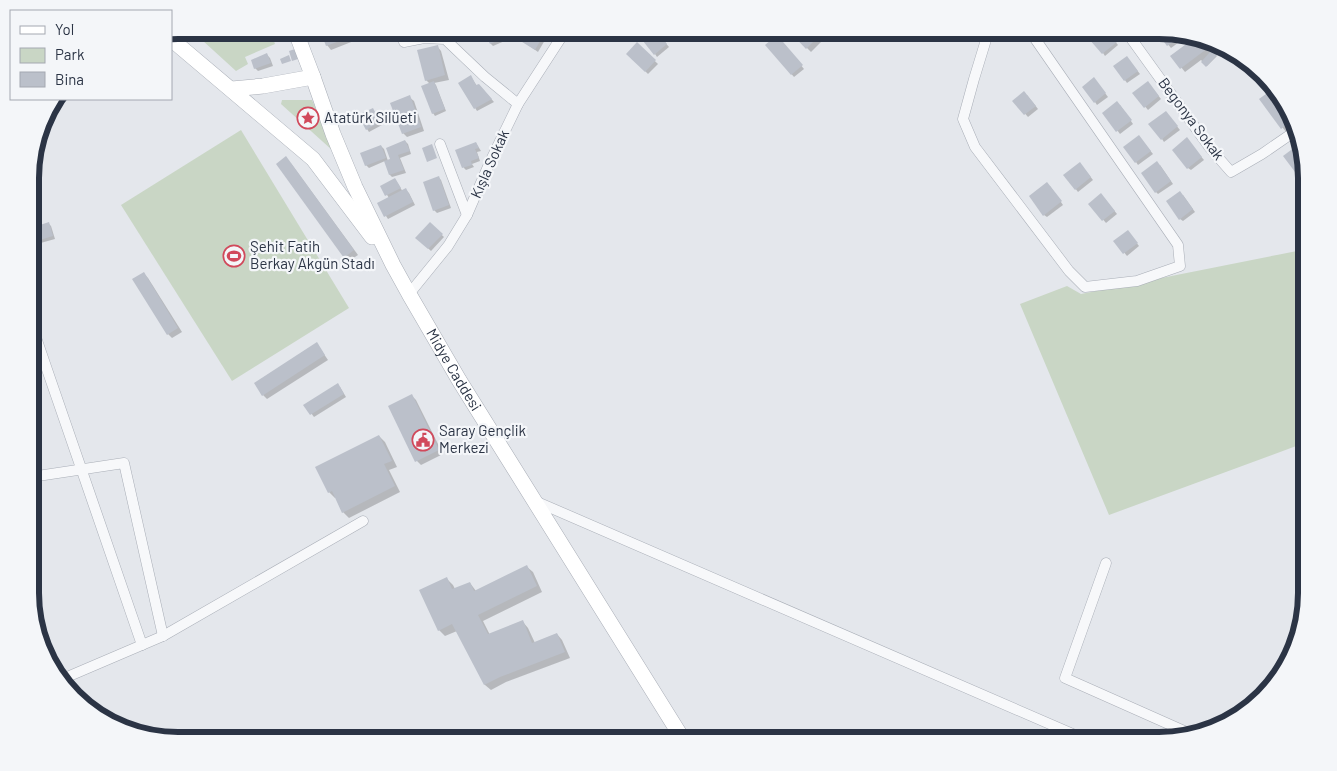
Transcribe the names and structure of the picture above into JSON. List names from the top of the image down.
{
  "streets": {
    "main road": ["Midye Caddesi"],
    "street": ["Begonya Sokak", "Kışla Sokak"]
  },
  "crossings": [
    ["Kışla Sokak", "Midye Caddesi"]
  ],
  "places": {
    "place": ["Atatürk Silüeti"],
    "sports": ["Şehit Fatih Berkay Akgün Stadı"],
    "public building": ["Saray Gençlik Merkezi"]
  },
  "legend": ["Yol", "Park", "Bina"]
}
